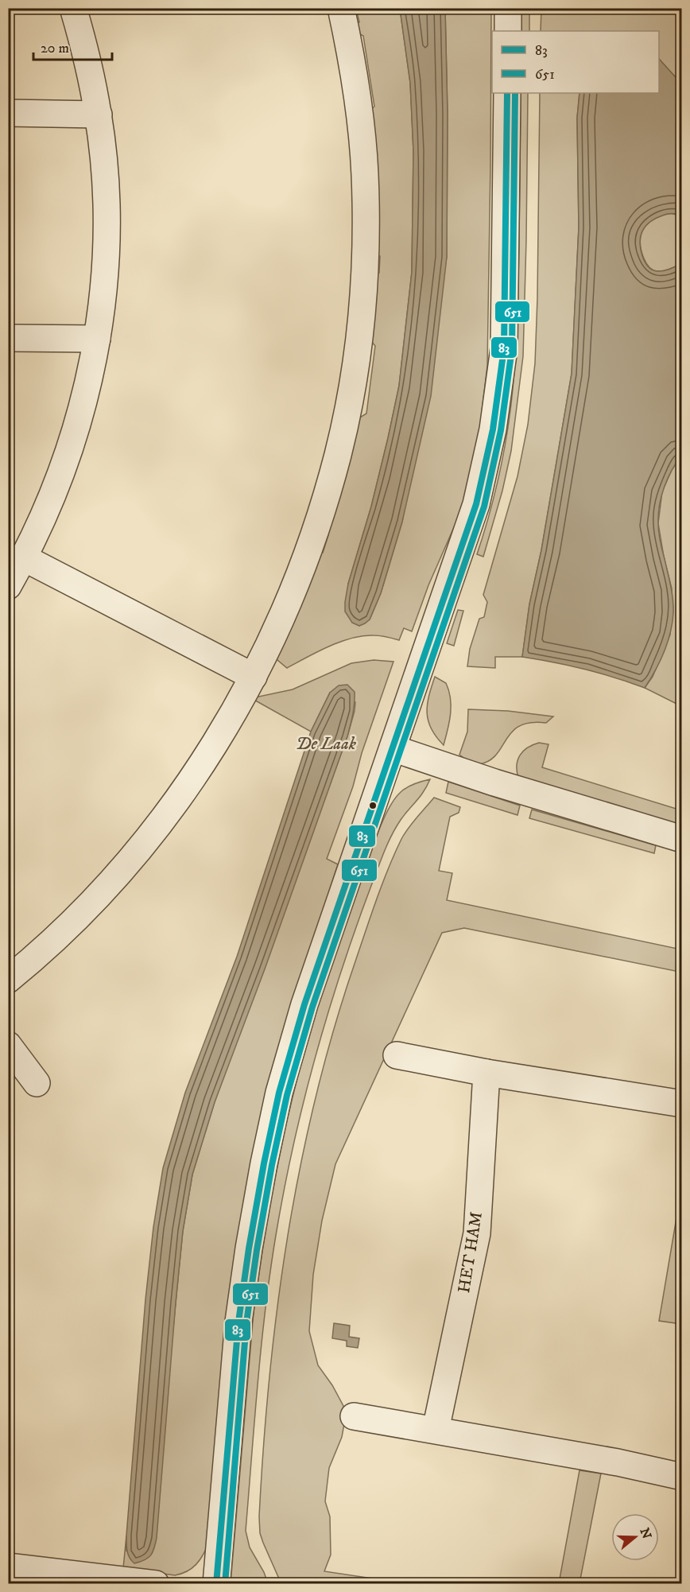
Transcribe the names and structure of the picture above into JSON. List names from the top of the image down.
{
  "streets": {
    "street": ["HET HAM"]
  },
  "water": ["De Laak"],
  "lines": ["transit line 83", "transit line 651"],
  "legend": ["83", "651"],
  "scale_bar": "20 m",
  "north": "right"
}
